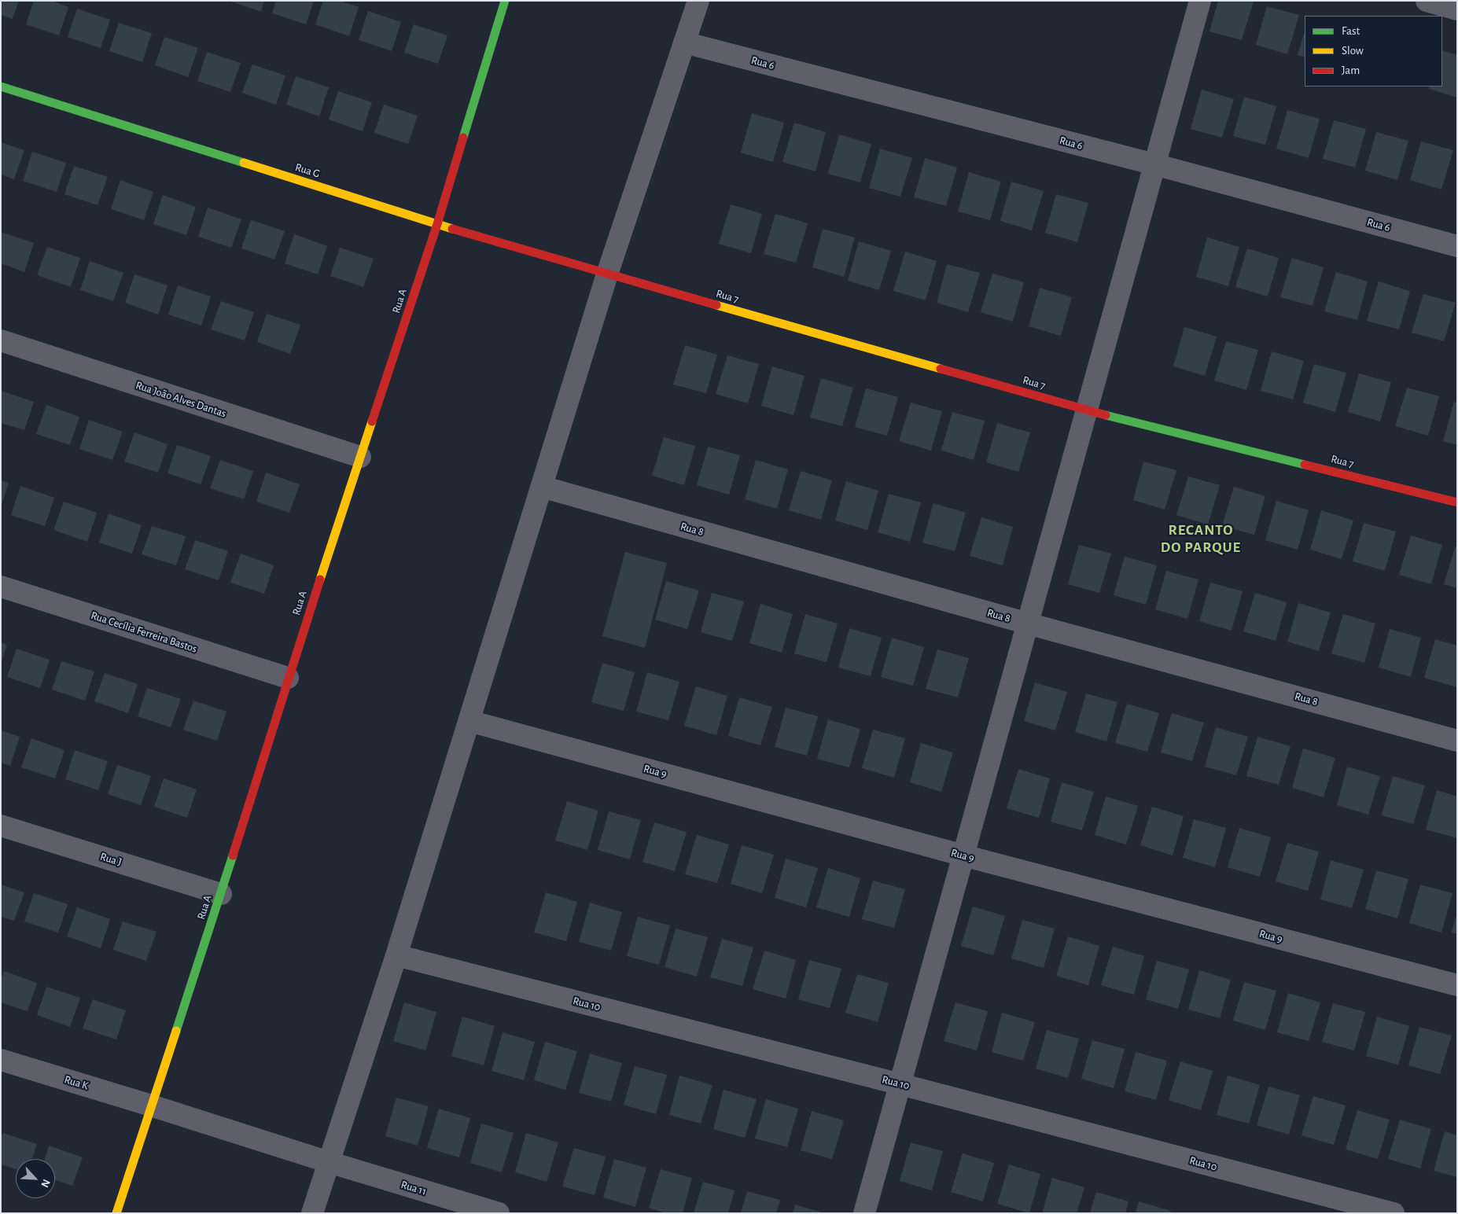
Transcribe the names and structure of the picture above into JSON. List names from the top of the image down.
{
  "streets": {
    "street": [
      "Rua 6",
      "Rua G",
      "Rua 7",
      "Rua A",
      "Rua João Alves Dantas",
      "Rua 8",
      "Rua Cecília Ferreira Bastos",
      "Rua 9",
      "Rua J",
      "Rua 10",
      "Rua K",
      "Rua 11"
    ]
  },
  "crossings": [
    ["Rua G", "Rua 7"],
    ["Rua G", "Rua A"],
    ["Rua A", "Rua João Alves Dantas"],
    ["Rua A", "Rua Cecília Ferreira Bastos"],
    ["Rua A", "Rua J"],
    ["Rua A", "Rua K"],
    ["Rua K", "Rua 11"]
  ],
  "districts": ["RECANTO DO PARQUE"],
  "legend": ["Fast", "Slow", "Jam"],
  "north": "bottom right"
}
